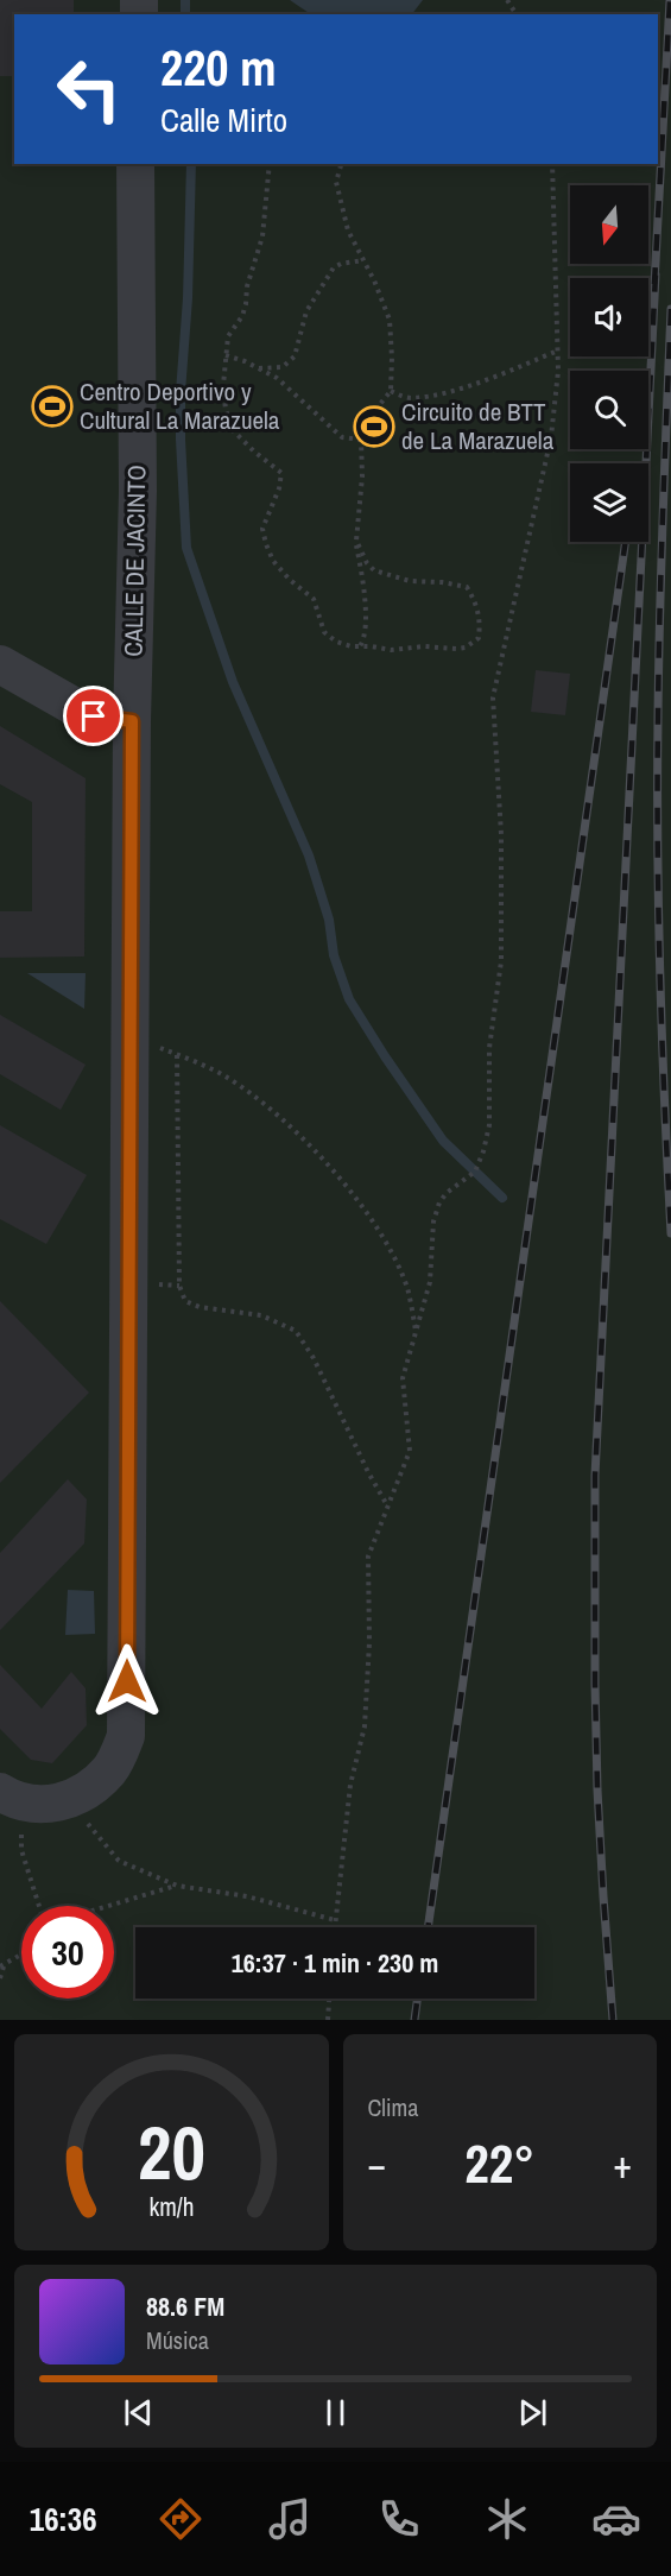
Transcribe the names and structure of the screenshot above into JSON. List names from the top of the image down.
{
  "streets": {
    "street": ["CALLE DE JACINTO"]
  },
  "places": {
    "sports": ["Centro Deportivo y Cultural La Marazuela", "Circuito de BTT de La Marazuela"]
  },
  "north": "bottom",
  "page": {
    "turn": ["220 m", "Calle Mirto"],
    "limit": "30",
    "trip": "16:37 · 1 min · 230 m",
    "tile": "Clima",
    "heat": ["−", "22°", "+"],
    "song": ["88.6 FM", "Música"],
    "tabs": "16:36",
    "gauge": ["20", "km/h"]
  }
}
